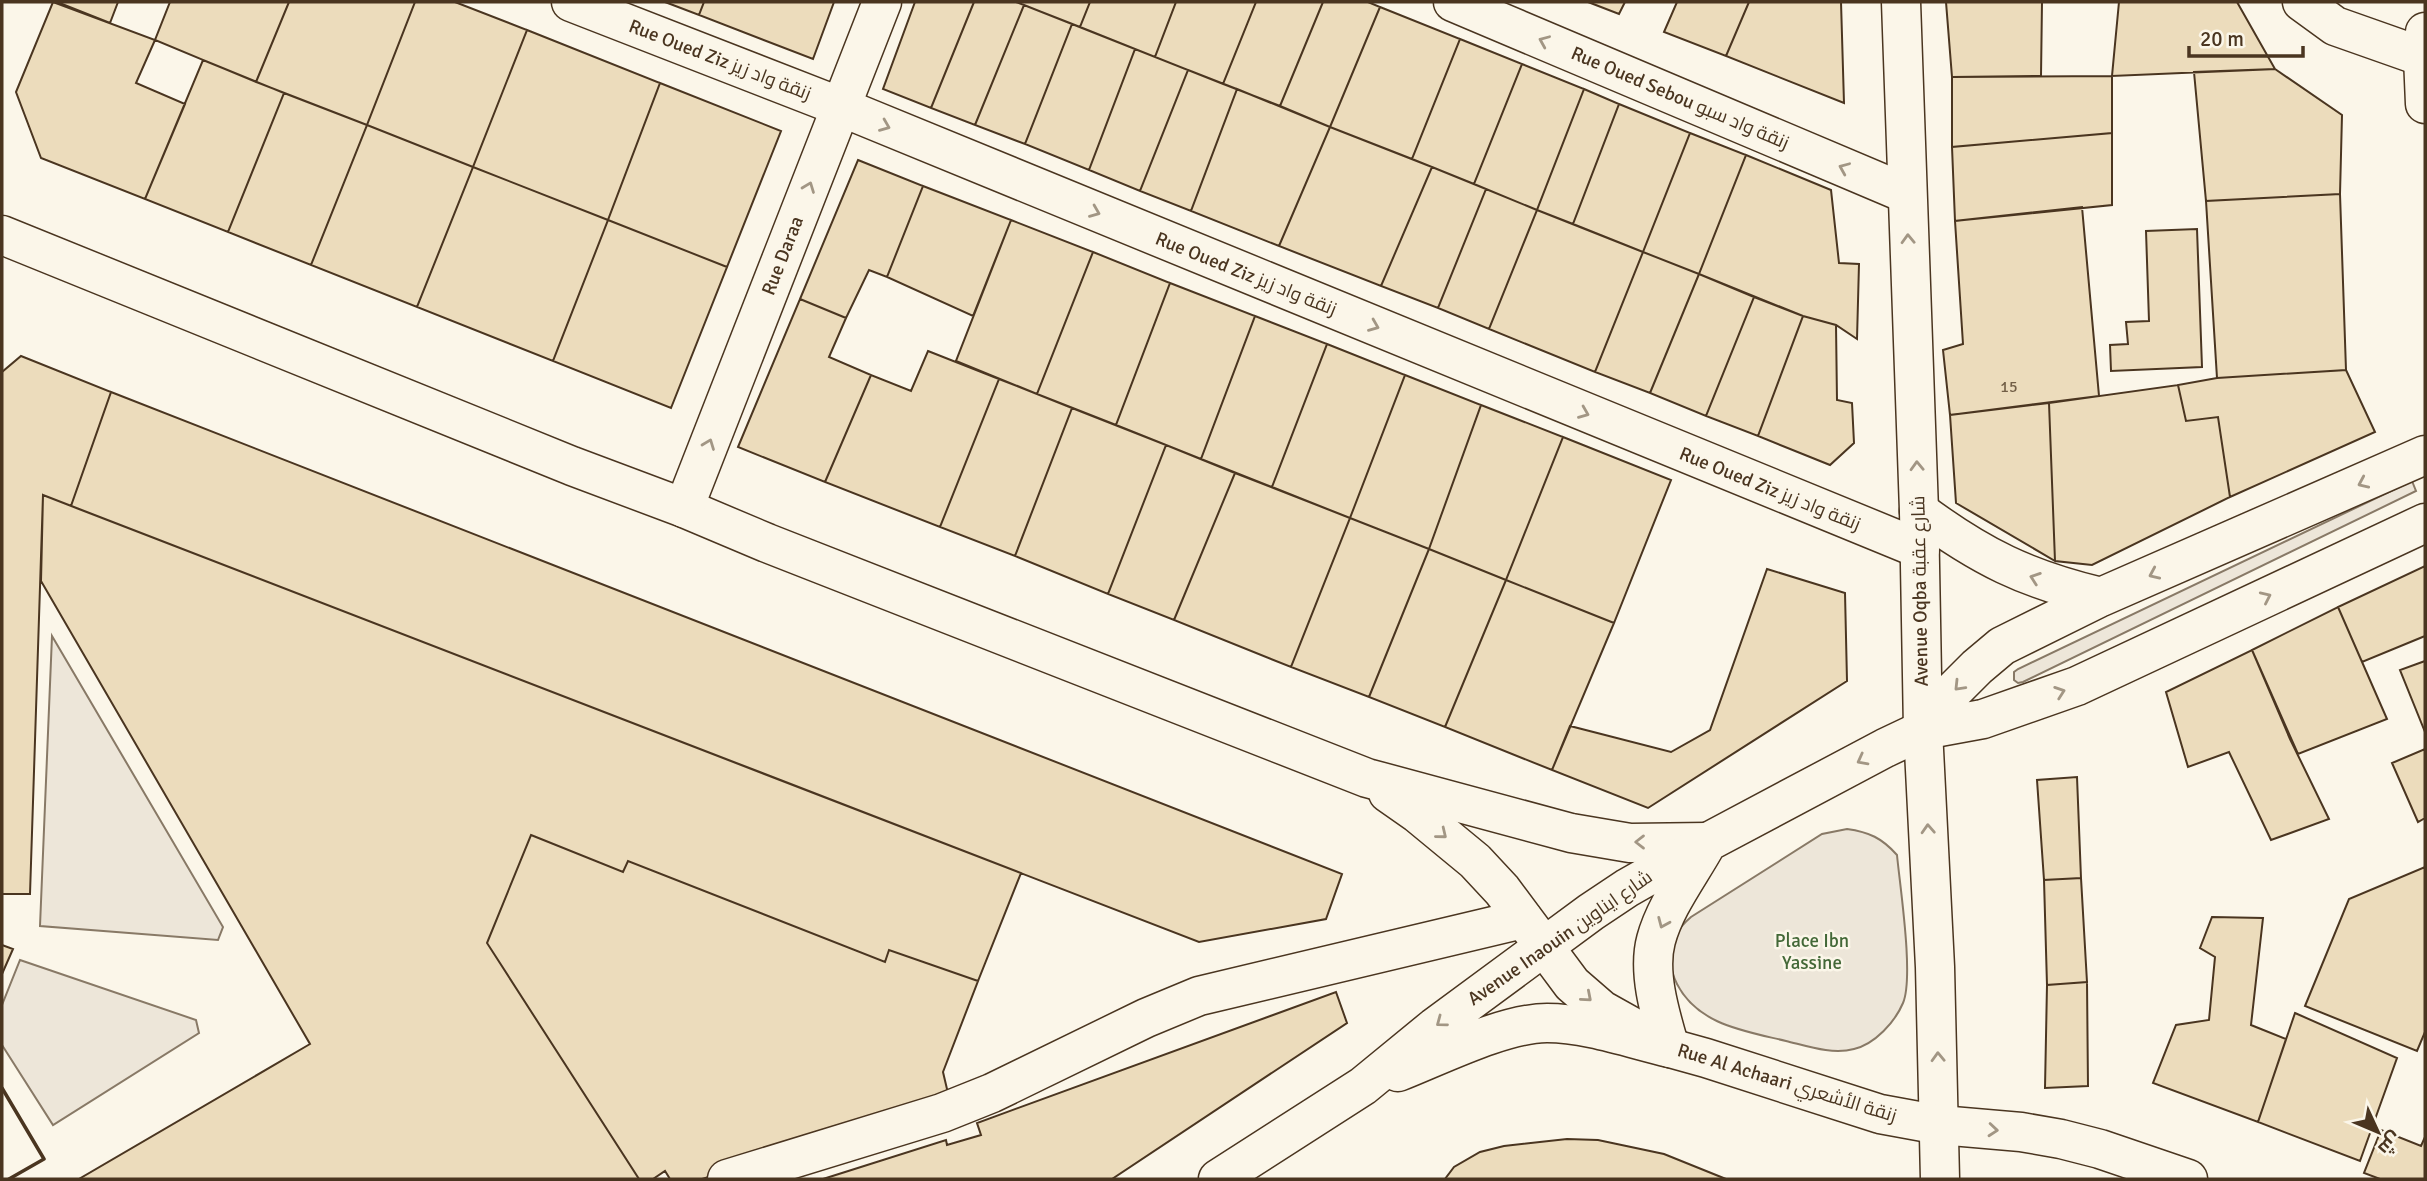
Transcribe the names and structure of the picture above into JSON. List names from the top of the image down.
{
  "streets": {
    "street": [
      "Rue Oued Ziz زنقة واد زيز",
      "Rue Oued Sebou زنقة واد سبو",
      "Rue Daraa",
      "Avenue Oqba شارع عقبة",
      "Avenue Inaouin شارع ايناوين",
      "Rue Al Achaari زنقة الأشعري"
    ]
  },
  "crossings": [
    ["Rue Oued Ziz زنقة واد زيز", "Rue Daraa"],
    ["Rue Oued Ziz زنقة واد زيز", "Avenue Oqba شارع عقبة"],
    ["Rue Oued Sebou زنقة واد سبو", "Avenue Oqba شارع عقبة"],
    ["Avenue Oqba شارع عقبة", "Avenue Inaouin شارع ايناوين"],
    ["Avenue Oqba شارع عقبة", "Rue Al Achaari زنقة الأشعري"],
    ["Avenue Inaouin شارع ايناوين", "Rue Al Achaari زنقة الأشعري"]
  ],
  "one_way": ["Rue Oued Ziz زنقة واد زيز", "Rue Oued Sebou زنقة واد سبو", "Rue Daraa"],
  "parks": ["Place Ibn Yassine"],
  "house_numbers": ["15"],
  "scale_bar": "20 m",
  "north": "bottom right"
}
